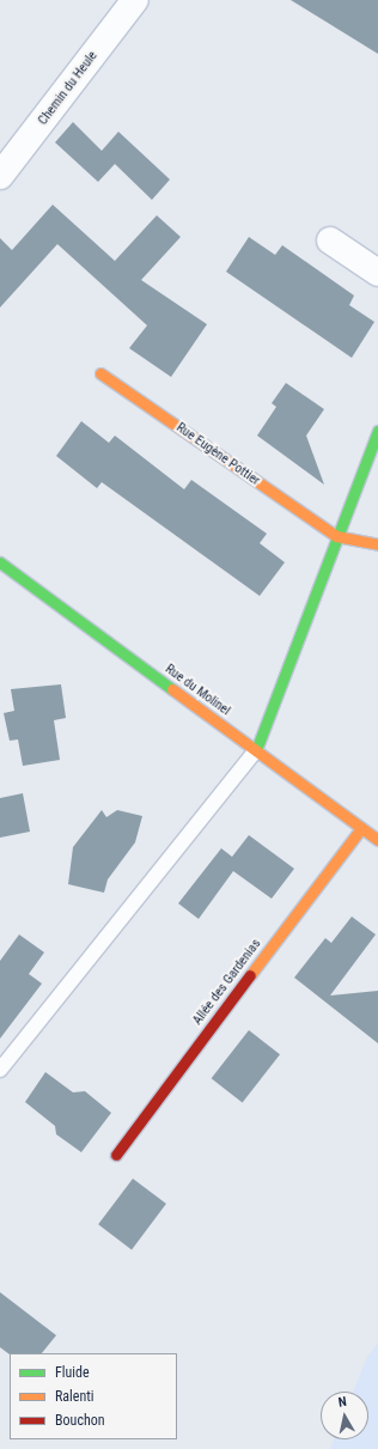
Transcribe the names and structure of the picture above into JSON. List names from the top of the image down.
{
  "streets": {
    "street": [
      "Chemin du Heule",
      "Rue Eugène Pottier",
      "Rue du Molinel",
      "Allée des Gardenias"
    ]
  },
  "crossings": [
    ["Rue du Molinel", "Allée des Gardenias"]
  ],
  "legend": ["Fluide", "Ralenti", "Bouchon"],
  "north": "top"
}
